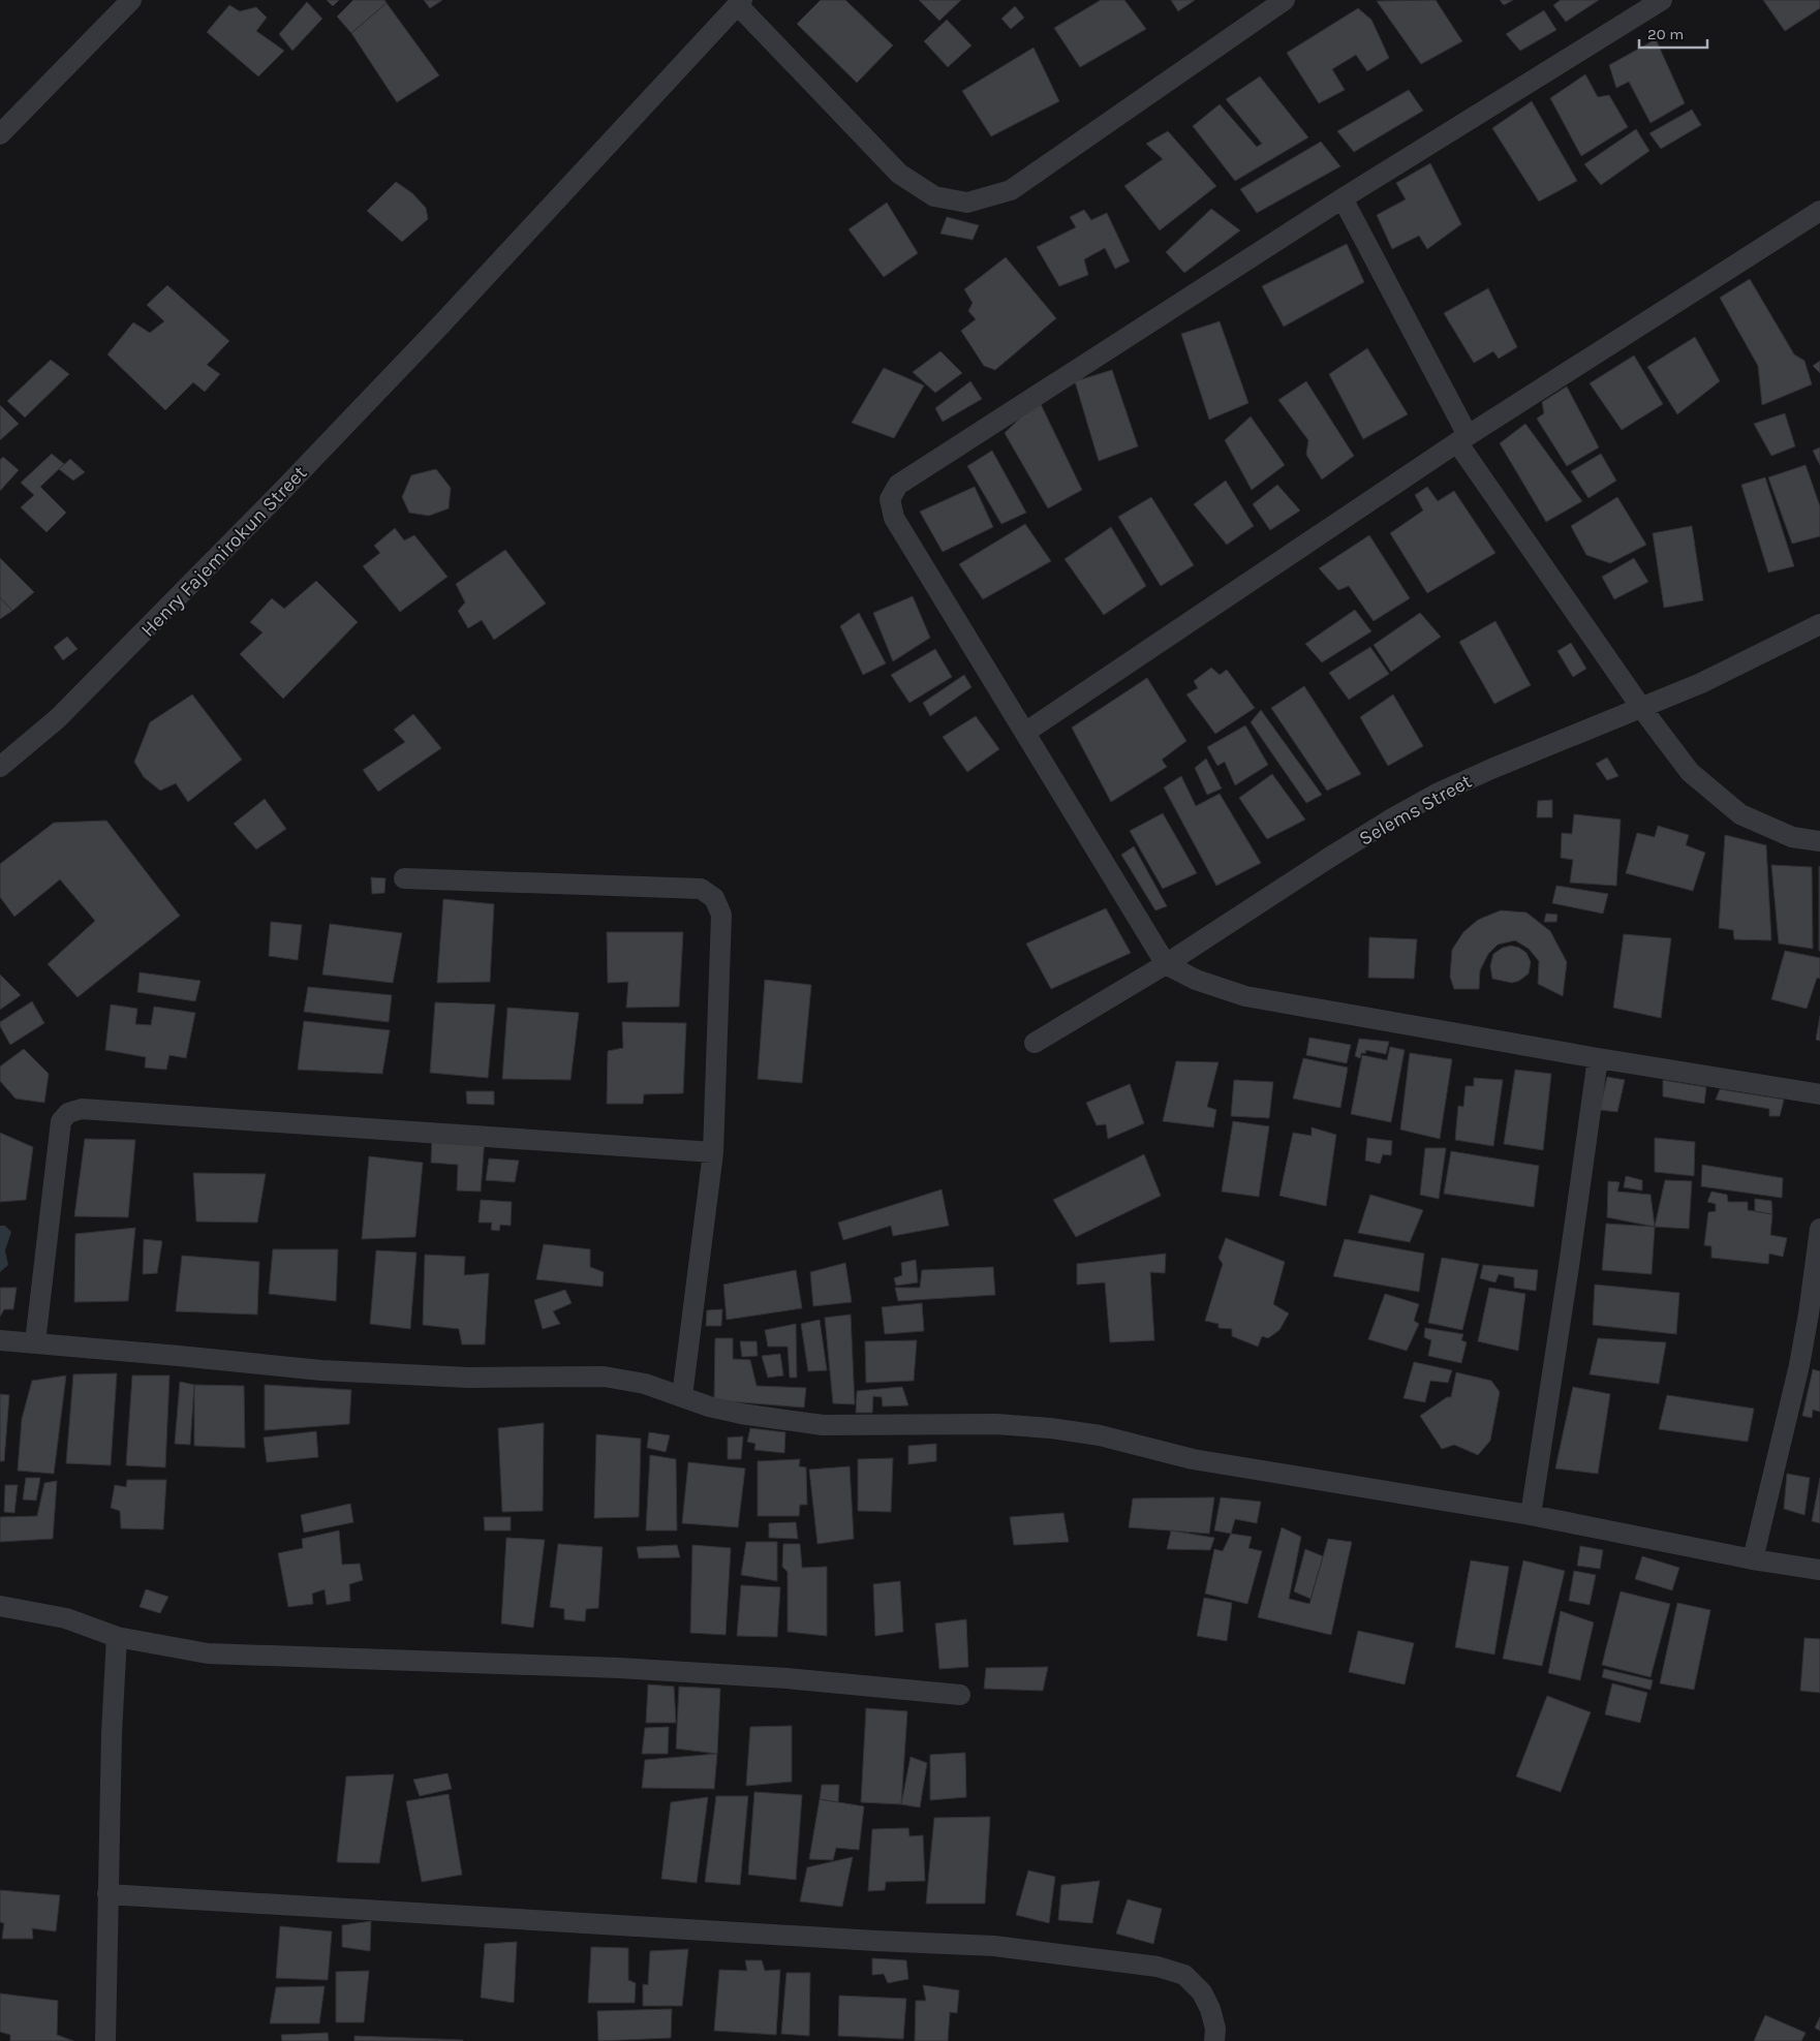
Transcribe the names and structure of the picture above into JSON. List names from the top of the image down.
{
  "streets": {
    "street": ["Henry Fajemirokun Street", "Selems Street"]
  },
  "scale_bar": "20 m"
}
